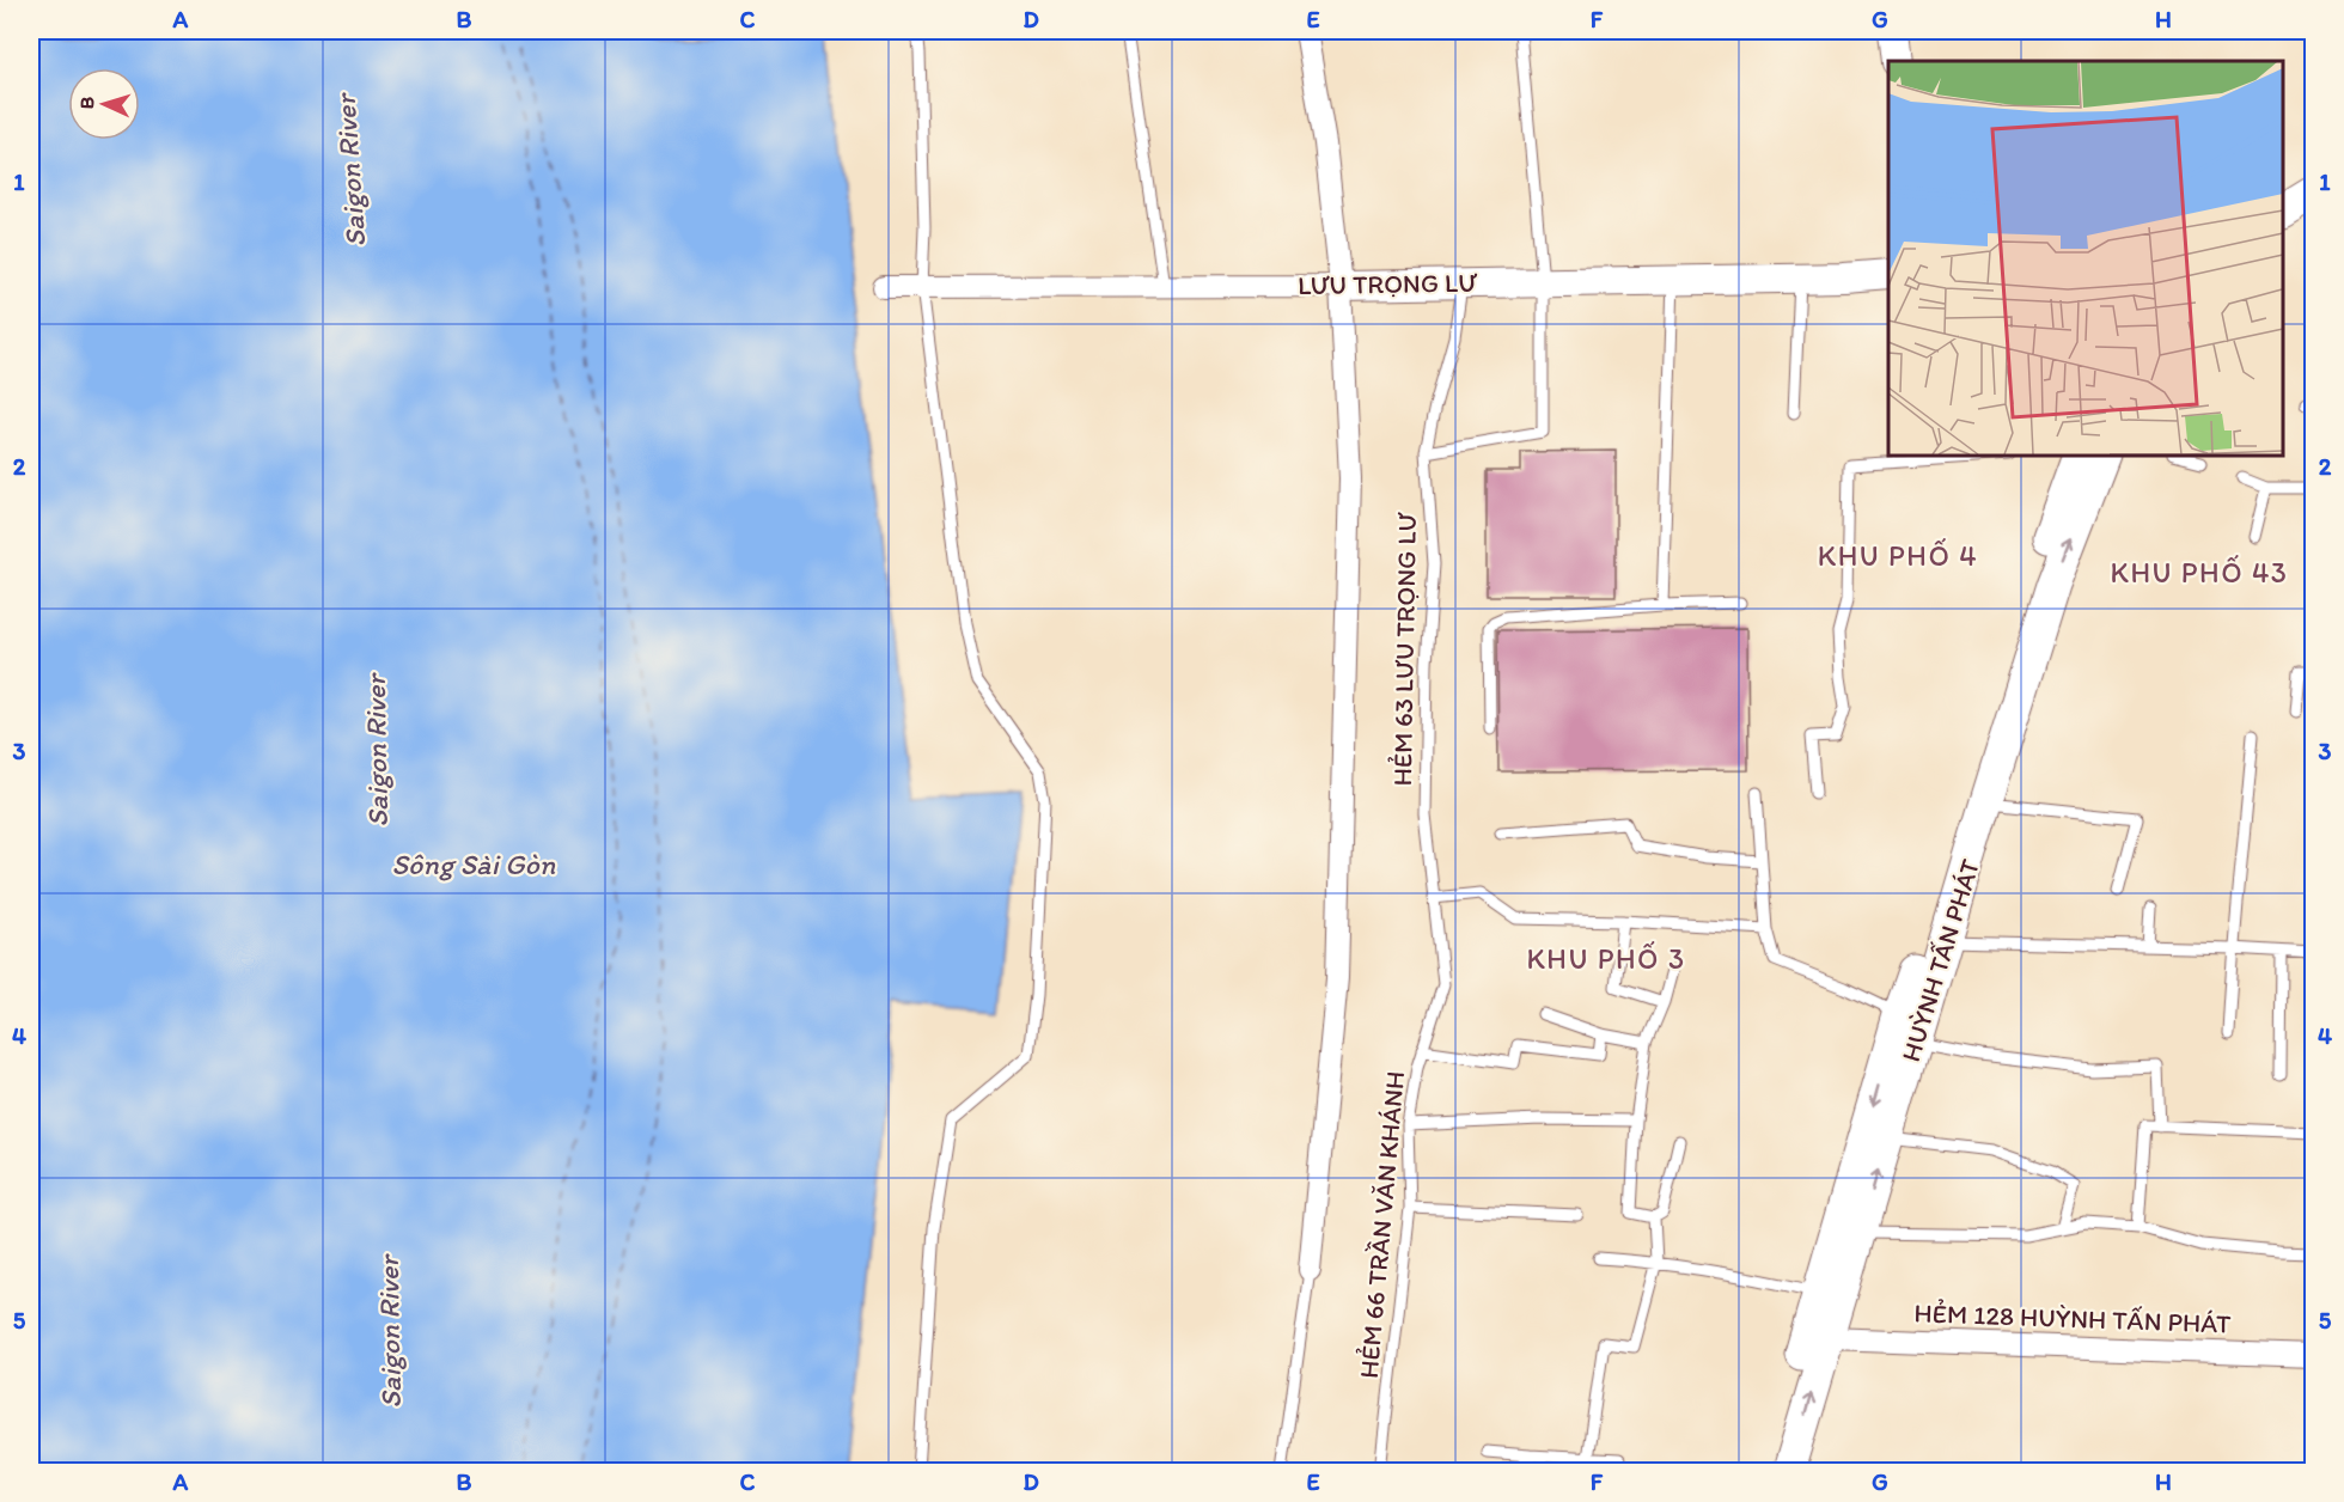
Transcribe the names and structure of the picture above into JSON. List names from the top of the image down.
{
  "streets": {
    "main road": ["HUỲNH TẤN PHÁT"],
    "street": ["LƯU TRỌNG LƯ", "HẺM 128 HUỲNH TẤN PHÁT"],
    "lane": ["HẺM 63 LƯU TRỌNG LƯ", "HẺM 66 TRẦN VĂN KHÁNH"]
  },
  "crossings": [
    ["LƯU TRỌNG LƯ", "HẺM 63 LƯU TRỌNG LƯ"],
    ["HẺM 63 LƯU TRỌNG LƯ", "HẺM 66 TRẦN VĂN KHÁNH"],
    ["HUỲNH TẤN PHÁT", "HẺM 128 HUỲNH TẤN PHÁT"]
  ],
  "districts": ["KHU PHỐ 4", "KHU PHỐ 43", "KHU PHỐ 3"],
  "water": ["Saigon River", "Sông Sài Gòn"],
  "north": "left",
  "grid": {
    "columns": [
      "A",
      "B",
      "C",
      "D",
      "E",
      "F",
      "G",
      "H"
    ],
    "rows": [
      "1",
      "2",
      "3",
      "4",
      "5"
    ]
  }
}
